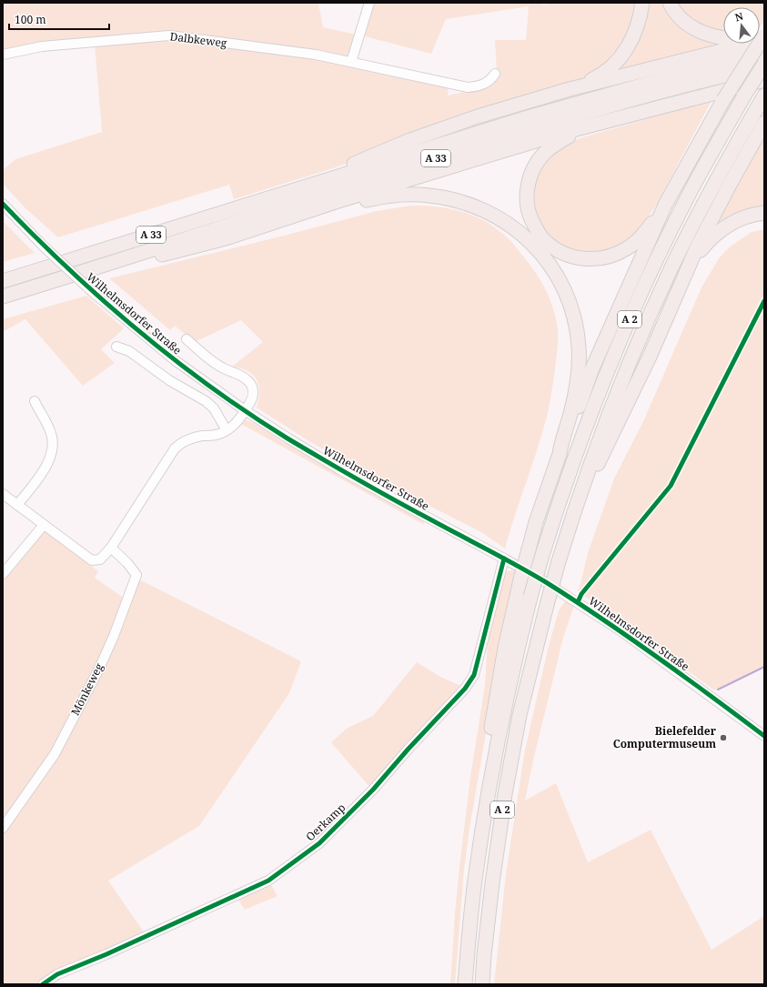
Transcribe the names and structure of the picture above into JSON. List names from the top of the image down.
{
  "streets": {
    "highway": ["A 33", "A 2"],
    "street": [
      "Dalbkeweg",
      "Wilhelmsdorfer Straße",
      "Mönkeweg",
      "Oerkamp"
    ]
  },
  "crossings": [
    ["A 33", "A 2"],
    ["Wilhelmsdorfer Straße", "Oerkamp"]
  ],
  "places": ["Bielefelder Computermuseum"],
  "scale_bar": "100 m",
  "north": "top"
}
